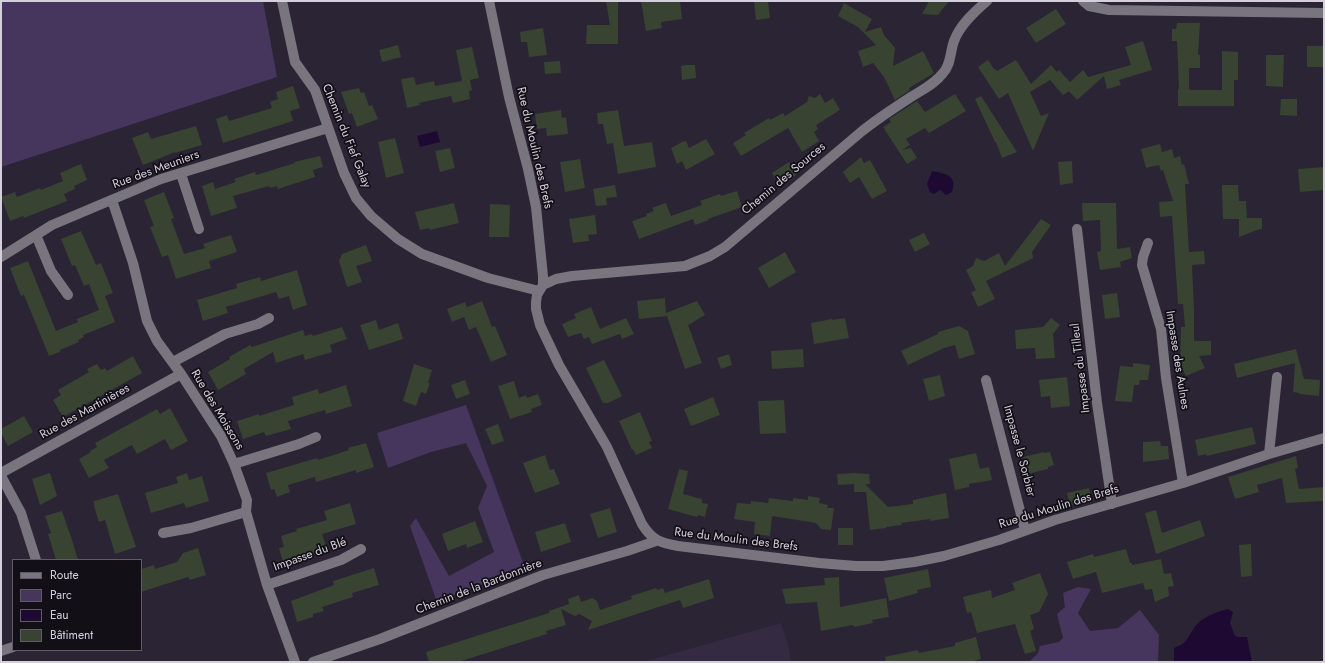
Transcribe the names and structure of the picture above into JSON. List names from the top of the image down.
{
  "streets": {
    "street": [
      "Chemin du Fief Galay",
      "Rue du Moulin des Brefs",
      "Rue des Meuniers",
      "Chemin des Sources",
      "Impasse des Aulnes",
      "Impasse du Tilleul",
      "Rue des Moissons",
      "Rue des Martinières",
      "Impasse le Sorbier",
      "Impasse du Blé",
      "Chemin de la Bardonnière"
    ]
  },
  "crossings": [
    ["Chemin du Fief Galay", "Rue du Moulin des Brefs"],
    ["Chemin du Fief Galay", "Rue des Meuniers"],
    ["Chemin du Fief Galay", "Chemin des Sources"],
    ["Rue du Moulin des Brefs", "Chemin des Sources"],
    ["Rue du Moulin des Brefs", "Impasse des Aulnes"],
    ["Rue du Moulin des Brefs", "Impasse du Tilleul"],
    ["Rue du Moulin des Brefs", "Impasse le Sorbier"],
    ["Rue du Moulin des Brefs", "Chemin de la Bardonnière"],
    ["Rue des Meuniers", "Rue des Moissons"],
    ["Rue des Moissons", "Rue des Martinières"],
    ["Rue des Moissons", "Impasse du Blé"]
  ],
  "legend": [
    "Route",
    "Parc",
    "Eau",
    "Bâtiment"
  ]
}
